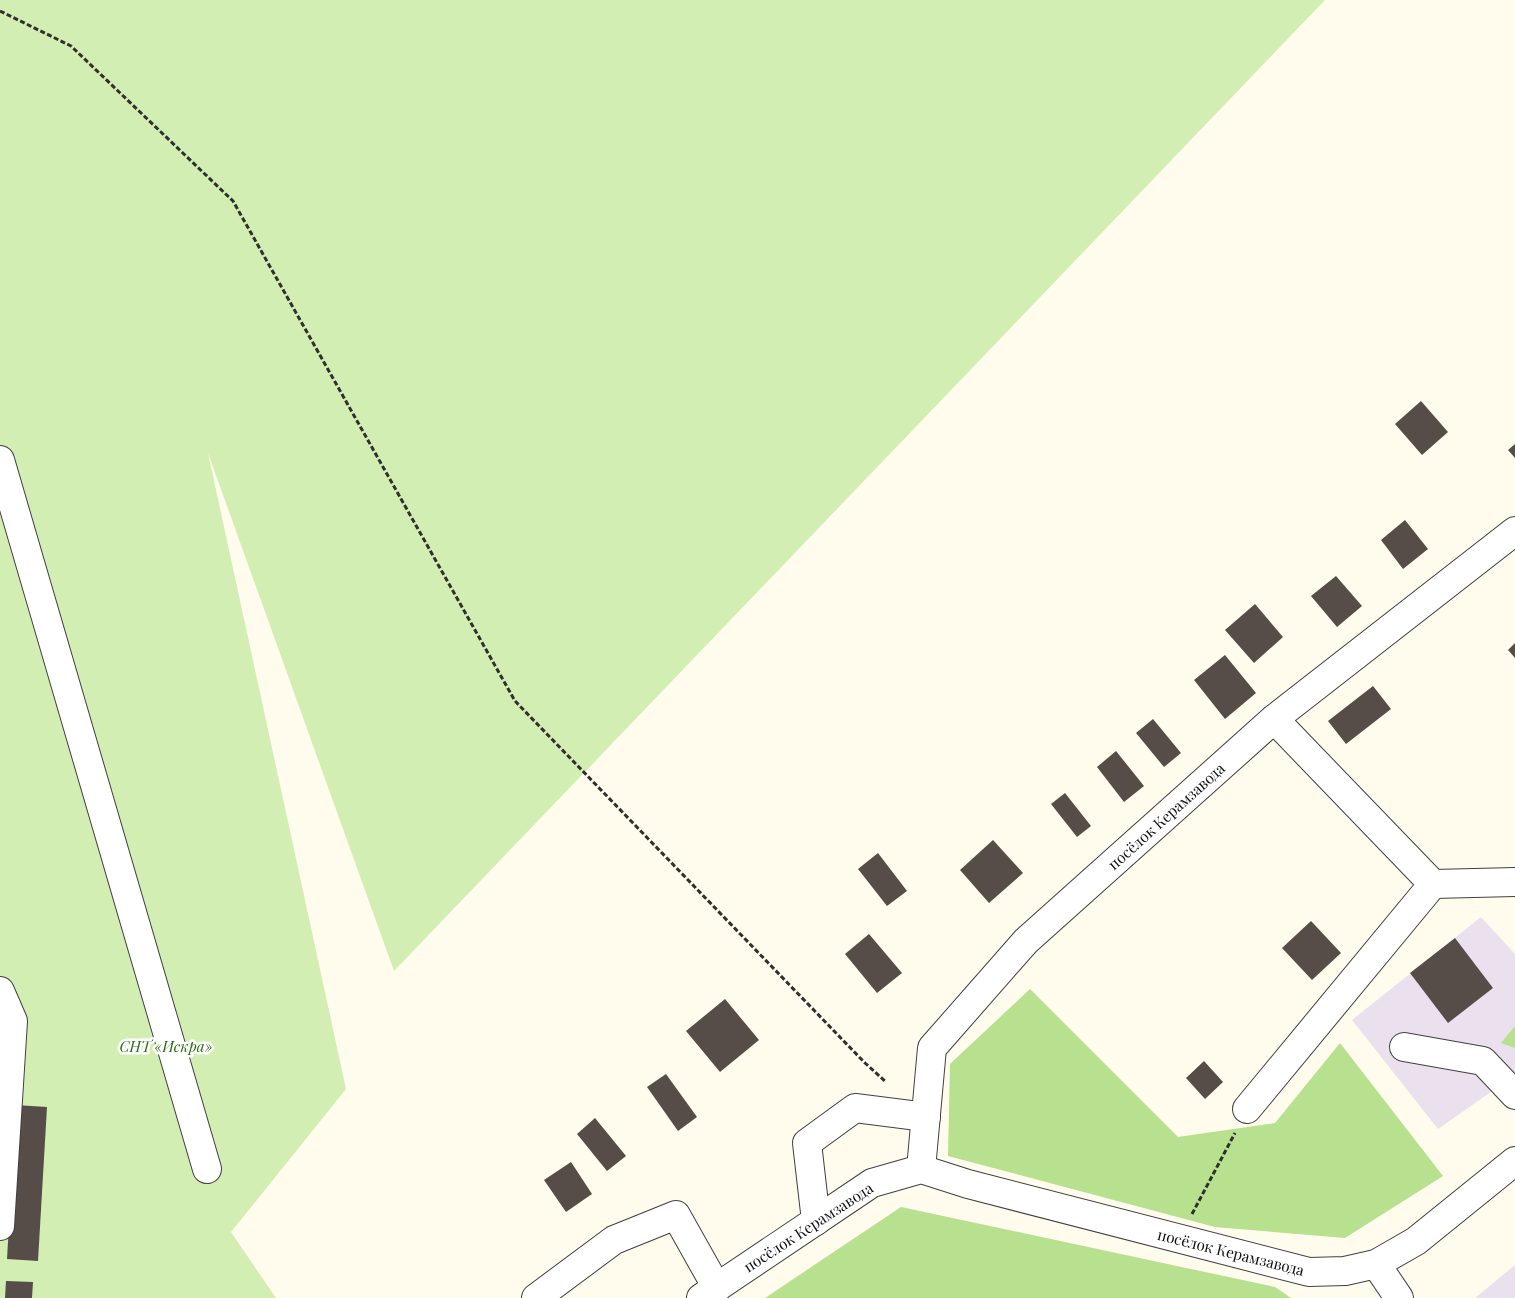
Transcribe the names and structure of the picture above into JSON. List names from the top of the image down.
{
  "streets": {
    "street": ["посёлок Керамзавода"]
  },
  "parks": ["СНТ «Искра»"]
}
